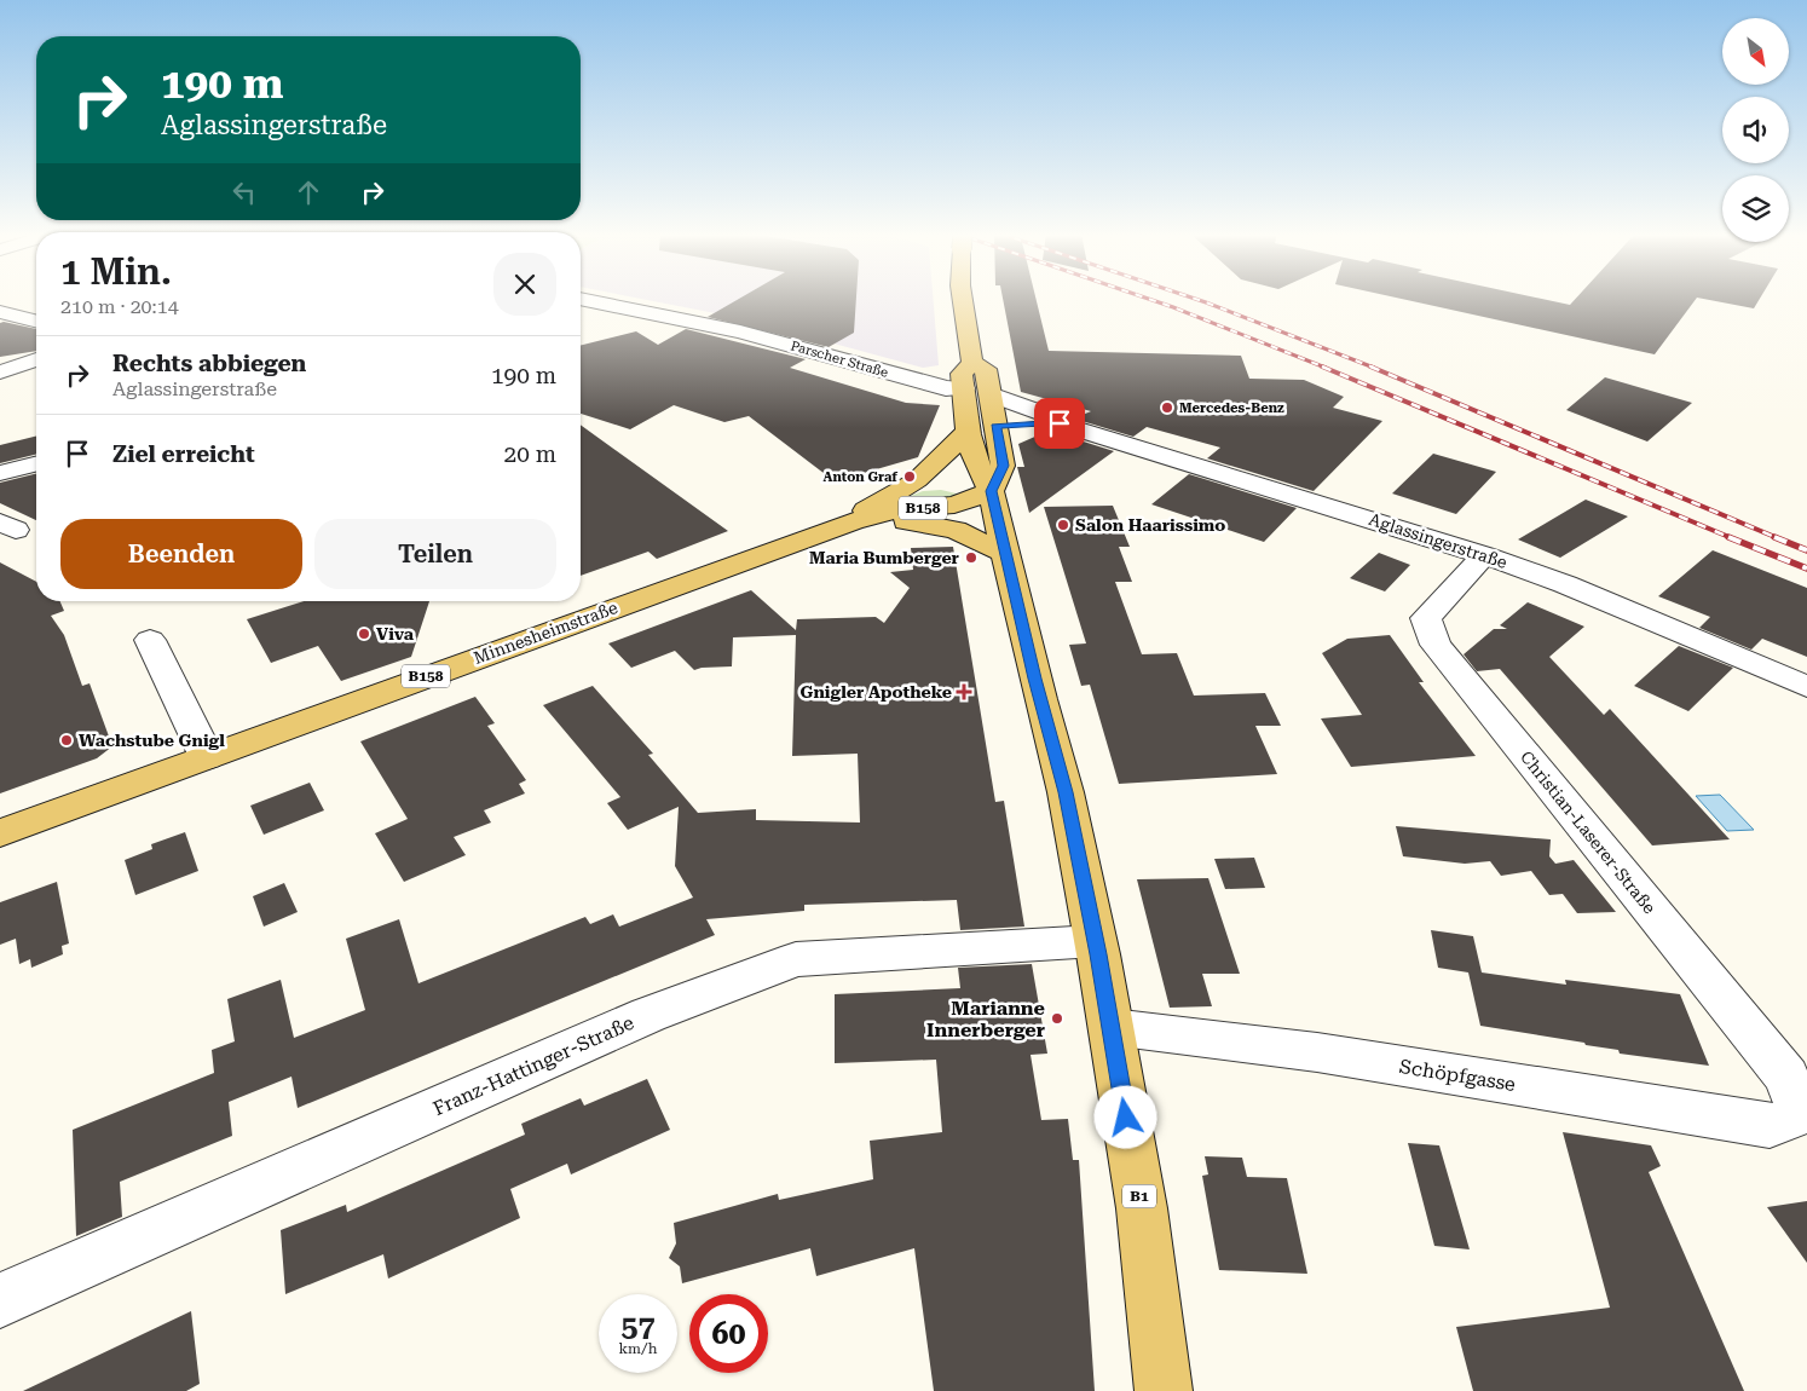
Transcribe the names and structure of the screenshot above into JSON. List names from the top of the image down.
{
  "streets": {
    "main road": ["B158", "Minnesheimstraße", "B1"],
    "street": [
      "Parscher Straße",
      "Aglassingerstraße",
      "Christian-Laserer-Straße",
      "Franz-Hattinger-Straße",
      "Schöpfgasse"
    ]
  },
  "crossings": [
    ["Parscher Straße", "B1"],
    ["Aglassingerstraße", "Christian-Laserer-Straße"],
    ["Aglassingerstraße", "B1"],
    ["Minnesheimstraße", "B1"],
    ["Christian-Laserer-Straße", "Schöpfgasse"],
    ["Franz-Hattinger-Straße", "B1"],
    ["Schöpfgasse", "B1"]
  ],
  "places": {
    "other": [
      "Mercedes-Benz",
      "Anton Graf",
      "Salon Haarissimo",
      "Maria Bumberger",
      "Viva",
      "Wachstube Gnigl",
      "Marianne Innerberger"
    ],
    "health": ["Gnigler Apotheke"]
  },
  "north": "bottom right",
  "page": {
    "turn": ["190 m", "Aglassingerstraße"],
    "heading": ["1 Min.", "210 m · 20:14"],
    "list": [
      {
        "name": "Rechts abbiegen",
        "note": "Aglassingerstraße",
        "value": "190 m"
      },
      {
        "name": "Ziel erreicht",
        "value": "20 m"
      }
    ],
    "buttons": ["Beenden", "Teilen"],
    "speed": "57 km/h",
    "limit": "60"
  }
}
